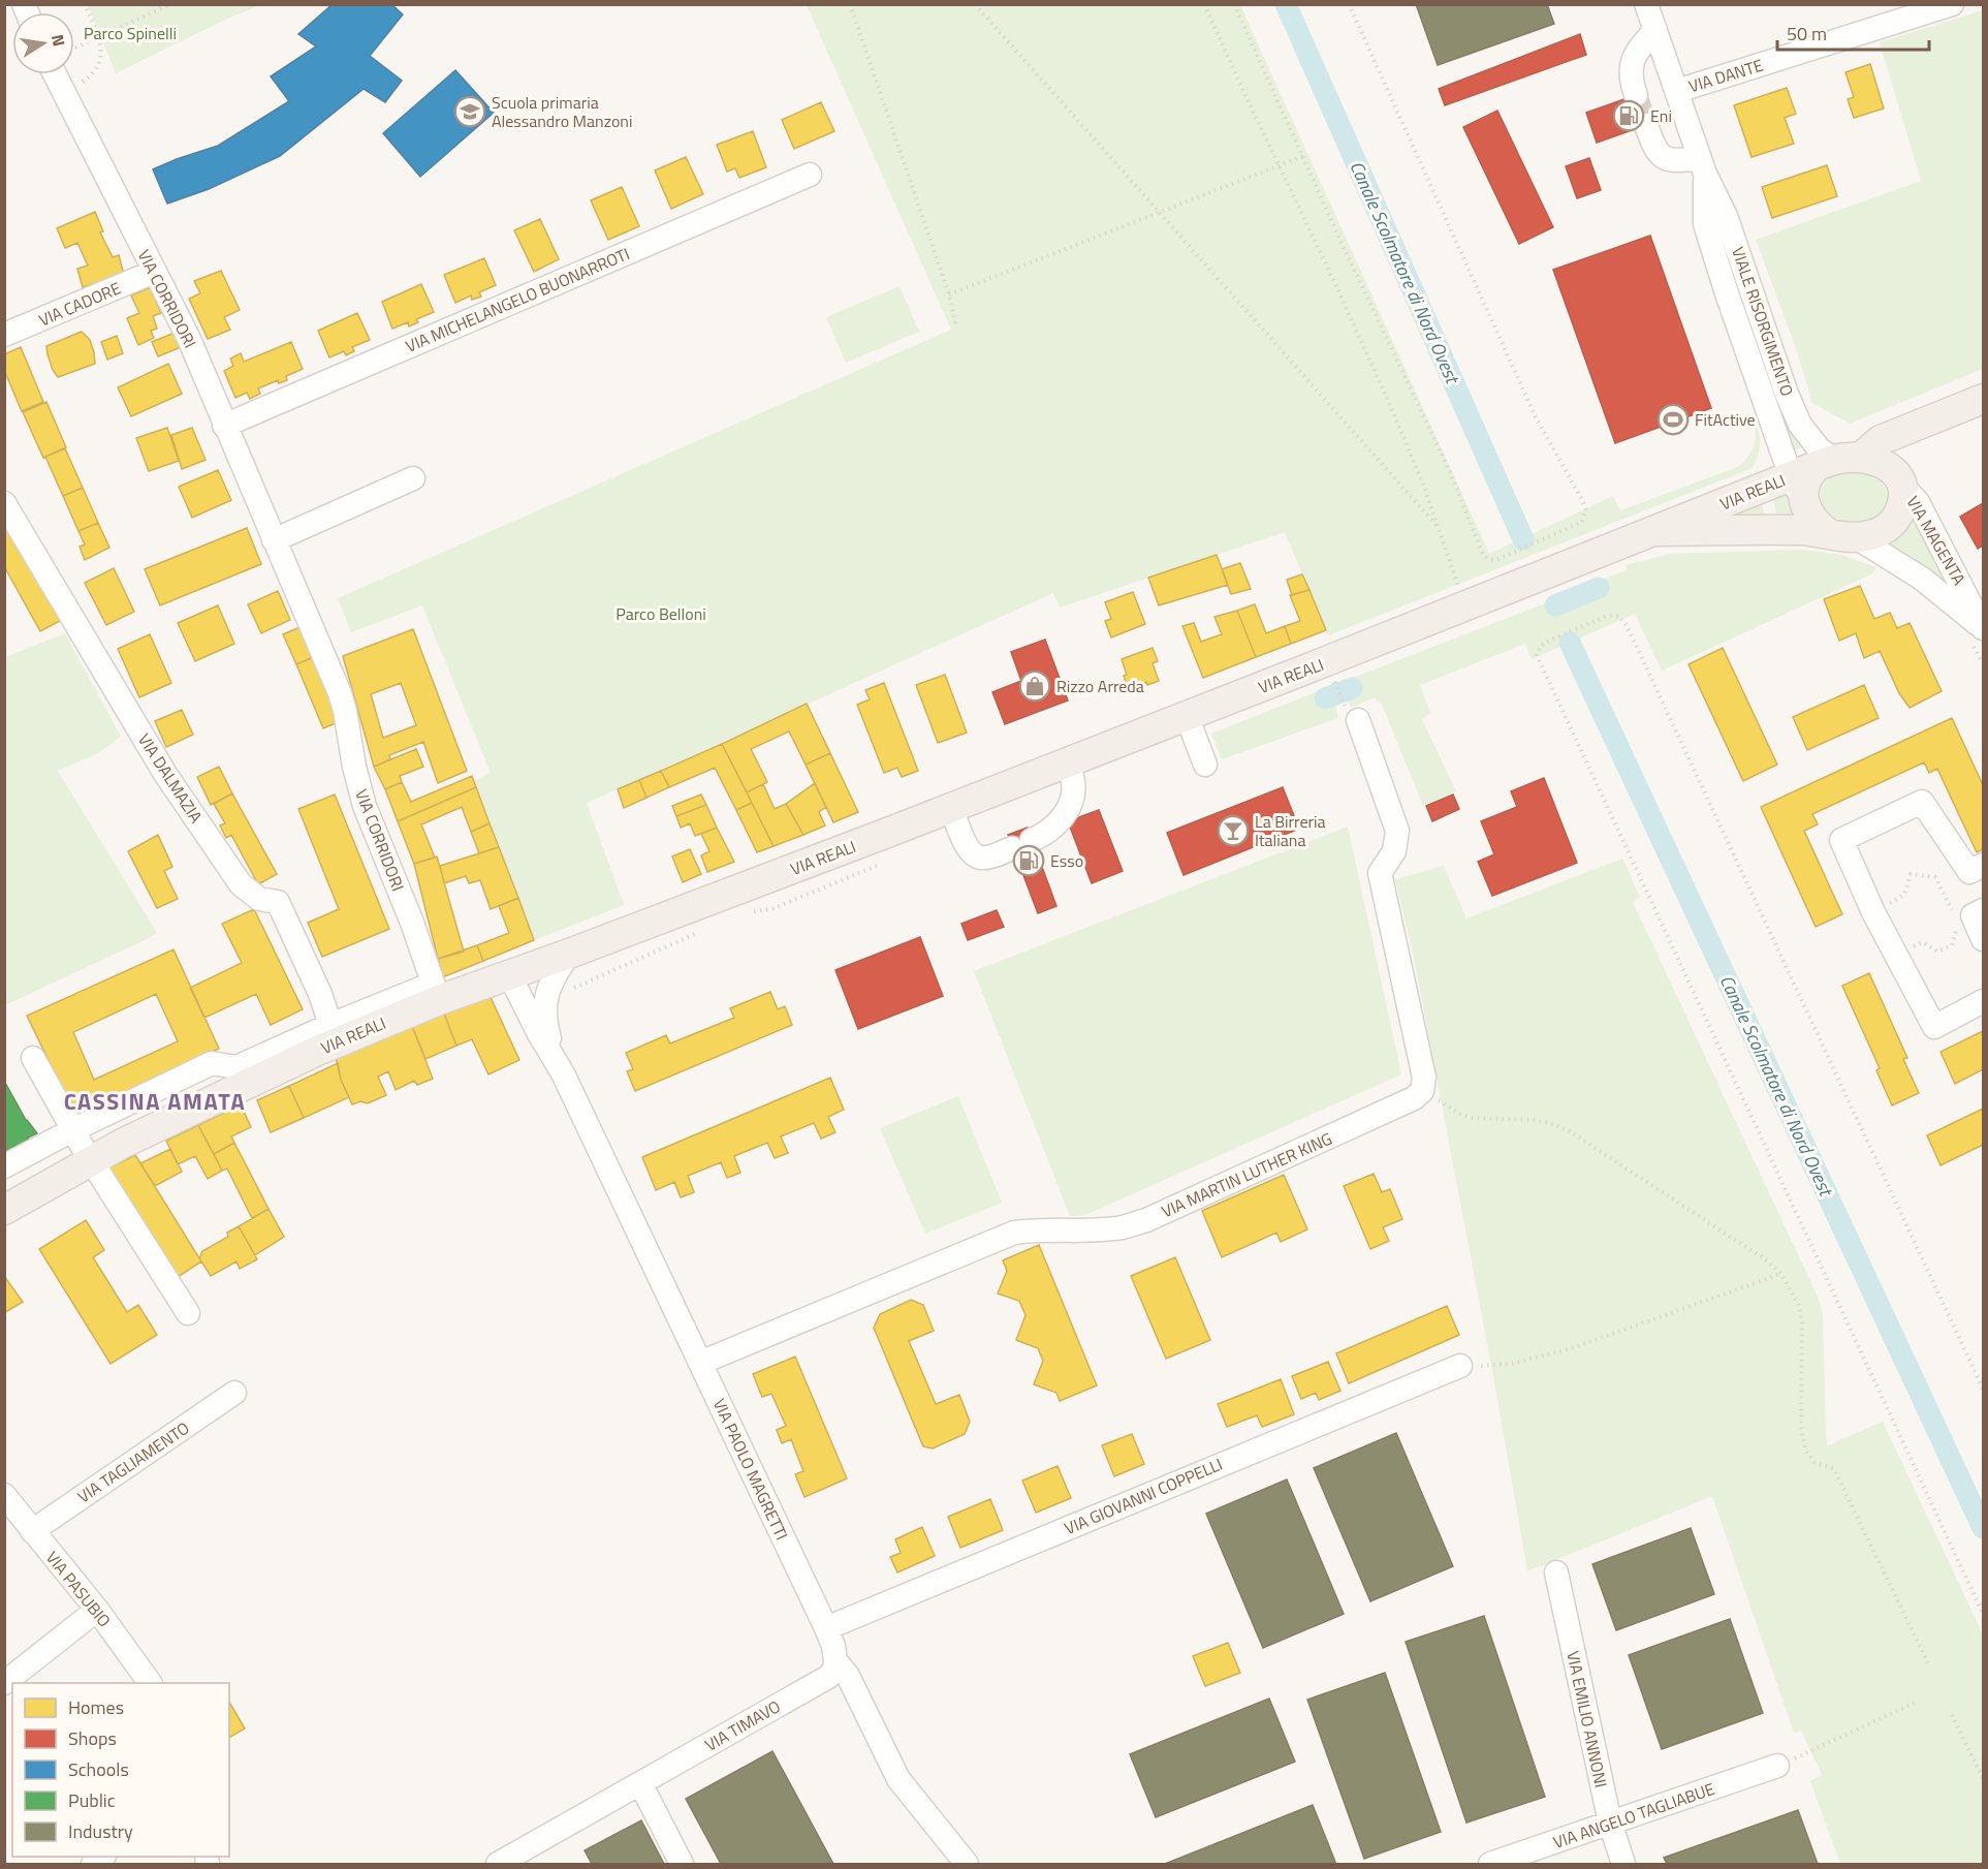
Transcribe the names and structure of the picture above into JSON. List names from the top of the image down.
{
  "streets": {
    "main road": ["VIA REALI"],
    "street": [
      "VIA DANTE",
      "VIA CORRIDORI",
      "VIA MICHELANGELO BUONARROTI",
      "VIA CADORE",
      "VIALE RISORGIMENTO",
      "VIA MAGENTA",
      "VIA DALMAZIA",
      "VIA MARTIN LUTHER KING",
      "VIA TAGLIAMENTO",
      "VIA PAOLO MAGRETTI",
      "VIA GIOVANNI COPPELLI",
      "VIA PASUBIO",
      "VIA EMILIO ANNONI",
      "VIA TIMAVO",
      "VIA ANGELO TAGLIABUE"
    ]
  },
  "crossings": [
    ["VIA DANTE", "VIALE RISORGIMENTO"],
    ["VIA CORRIDORI", "VIA MICHELANGELO BUONARROTI"],
    ["VIA CORRIDORI", "VIA CADORE"],
    ["VIA CORRIDORI", "VIA REALI"],
    ["VIALE RISORGIMENTO", "VIA REALI"],
    ["VIALE RISORGIMENTO", "VIA MAGENTA"],
    ["VIA REALI", "VIA MAGENTA"],
    ["VIA REALI", "VIA DALMAZIA"],
    ["VIA REALI", "VIA PAOLO MAGRETTI"],
    ["VIA MARTIN LUTHER KING", "VIA PAOLO MAGRETTI"],
    ["VIA TAGLIAMENTO", "VIA PASUBIO"],
    ["VIA PAOLO MAGRETTI", "VIA GIOVANNI COPPELLI"],
    ["VIA PAOLO MAGRETTI", "VIA TIMAVO"],
    ["VIA EMILIO ANNONI", "VIA ANGELO TAGLIABUE"]
  ],
  "districts": ["CASSINA AMATA"],
  "water": ["Canale Scolmatore di Nord Ovest"],
  "parks": ["Parco Spinelli", "Parco Belloni"],
  "places": {
    "school or university": ["Scuola primaria Alessandro Manzoni"],
    "fuel station": ["Eni", "Esso"],
    "sports": ["FitActive"],
    "shop": ["Rizzo Arreda"],
    "bar": ["La Birreria Italiana"]
  },
  "legend": [
    "Homes",
    "Shops",
    "Schools",
    "Public",
    "Industry"
  ],
  "scale_bar": "50 m",
  "north": "right"
}
